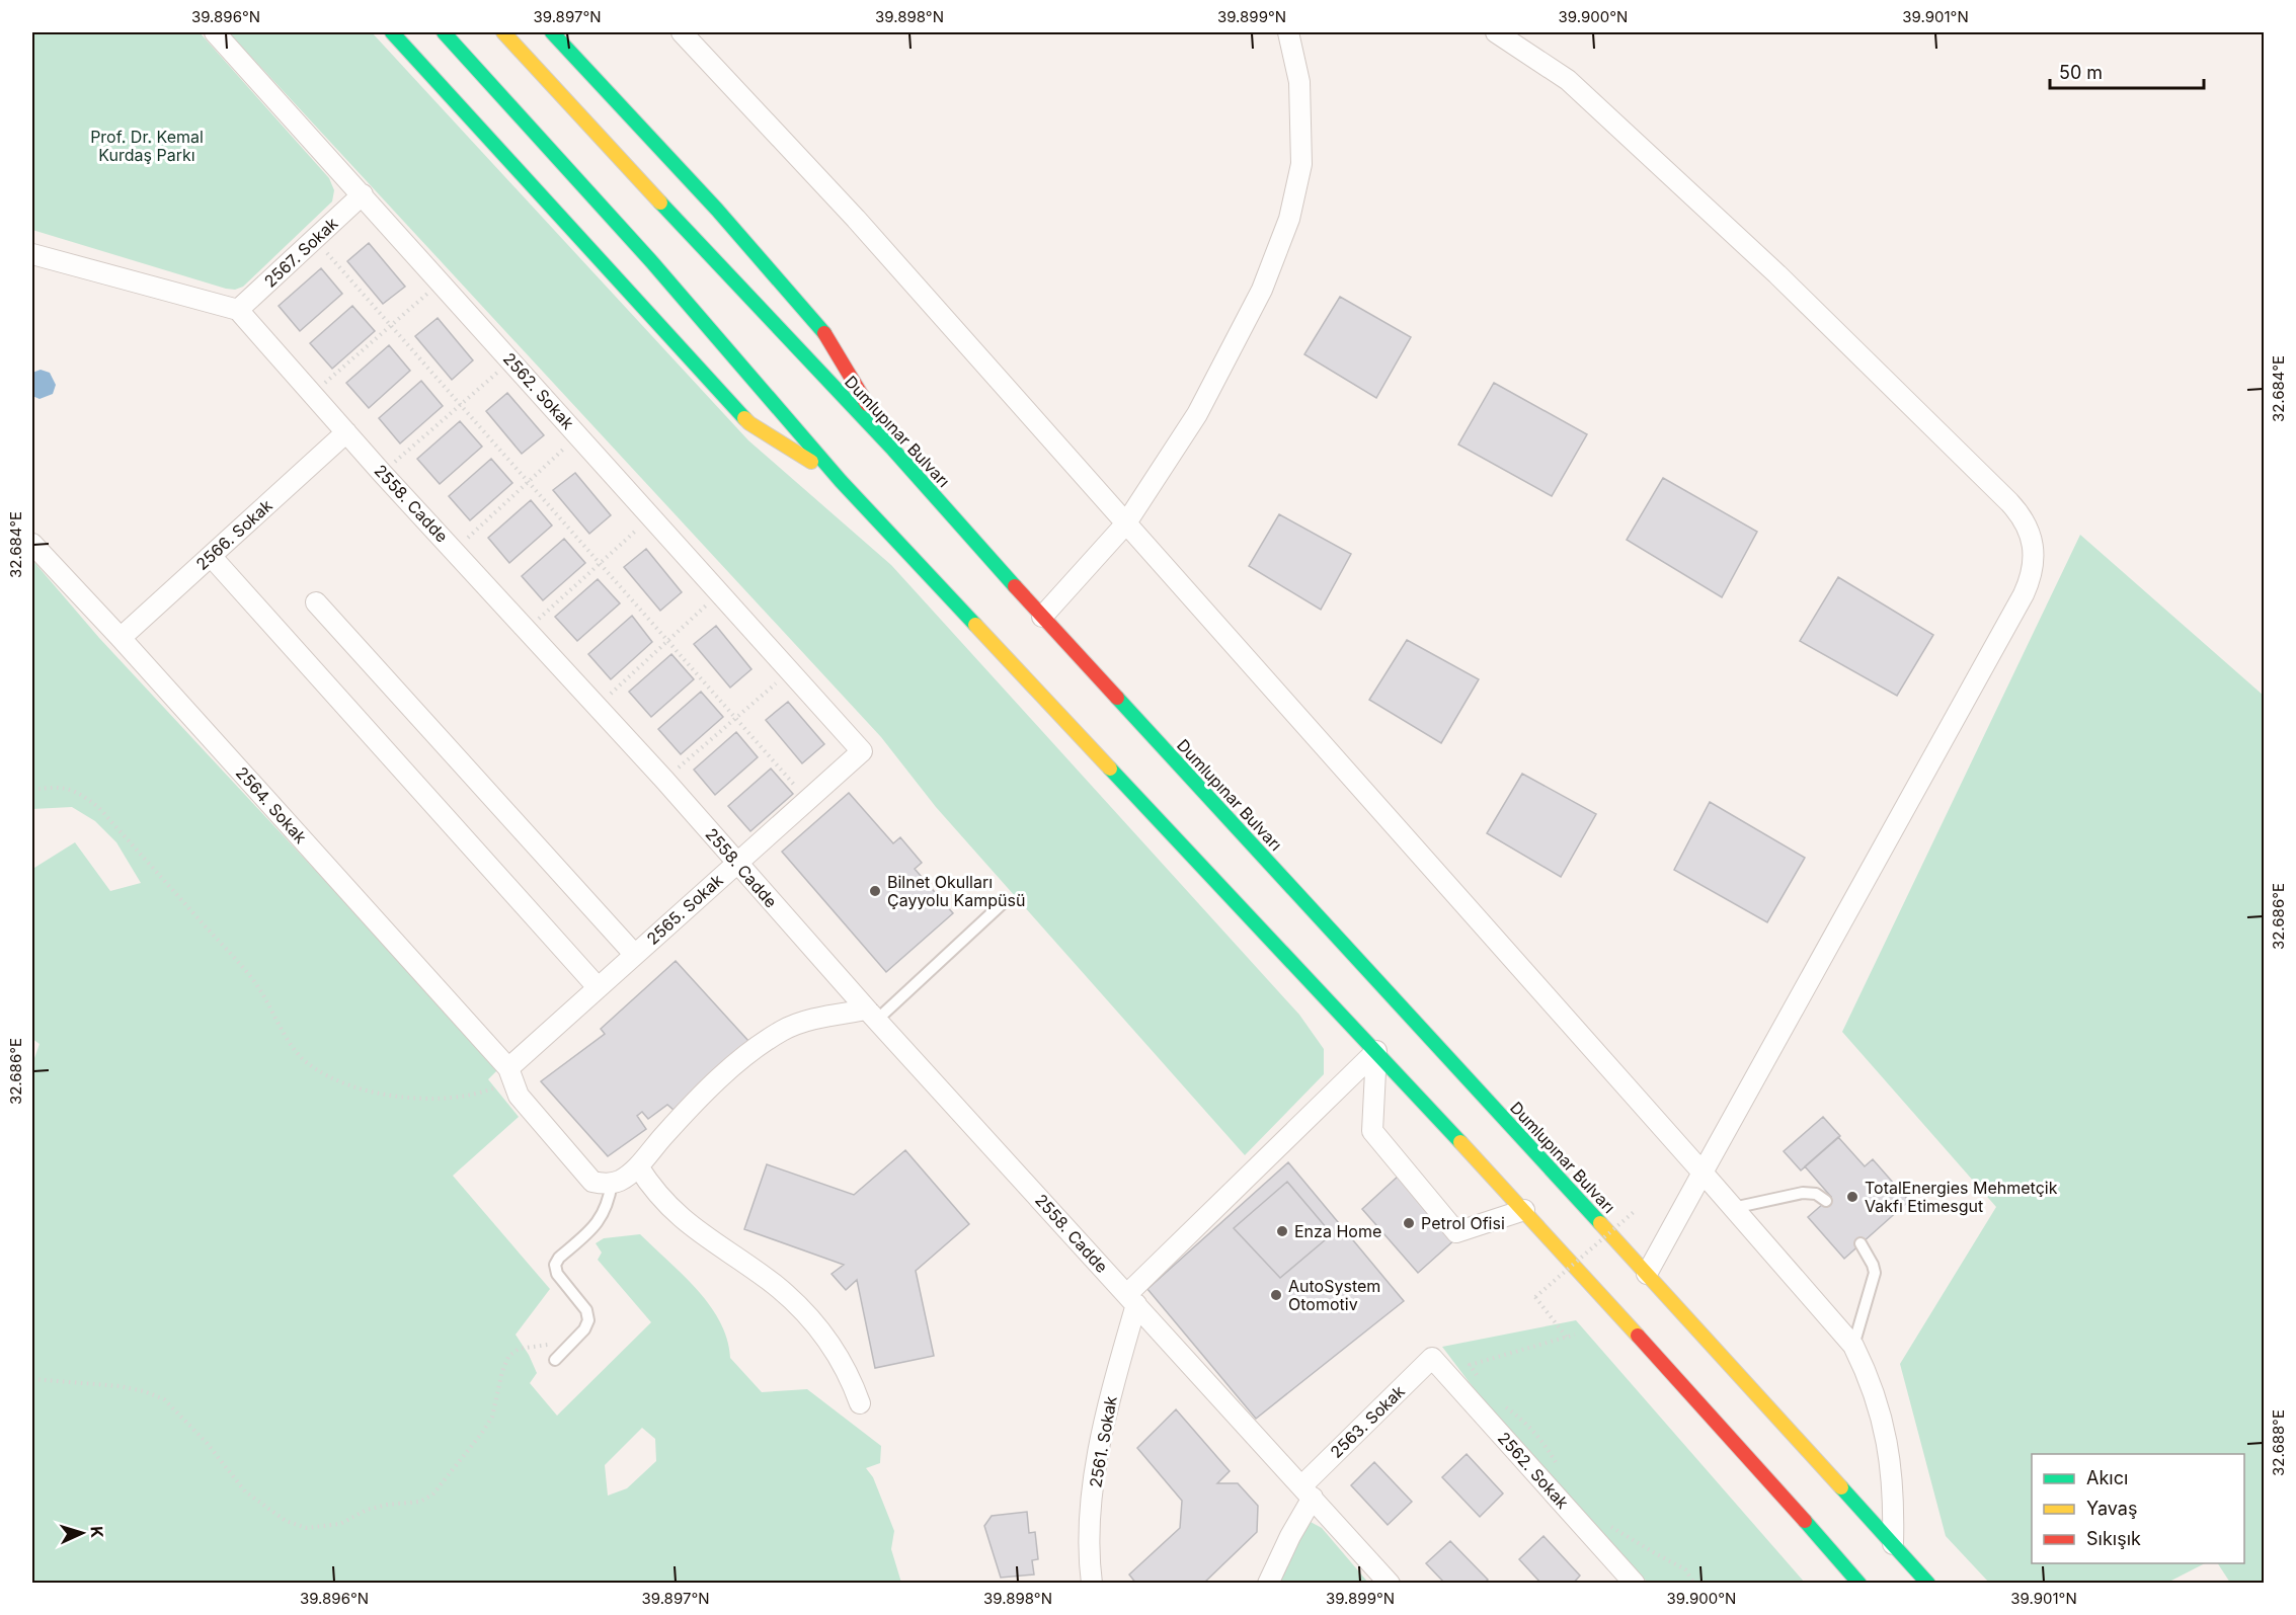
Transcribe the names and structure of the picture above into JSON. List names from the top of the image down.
{
  "streets": {
    "highway": ["Dumlupınar Bulvarı"],
    "street": [
      "2567. Sokak",
      "2562. Sokak",
      "2558. Cadde",
      "2566. Sokak",
      "2564. Sokak",
      "2565. Sokak",
      "2563. Sokak",
      "2561. Sokak"
    ]
  },
  "crossings": [
    ["2567. Sokak", "2562. Sokak"],
    ["2567. Sokak", "2558. Cadde"],
    ["2562. Sokak", "2565. Sokak"],
    ["2562. Sokak", "2563. Sokak"],
    ["2558. Cadde", "2566. Sokak"],
    ["2558. Cadde", "2565. Sokak"],
    ["2558. Cadde", "2563. Sokak"],
    ["2558. Cadde", "2561. Sokak"],
    ["2566. Sokak", "2564. Sokak"],
    ["2564. Sokak", "2565. Sokak"]
  ],
  "parks": ["Prof. Dr. Kemal Kurdaş Parkı"],
  "places": [
    "Bilnet Okulları Çayyolu Kampüsü",
    "TotalEnergies Mehmetçik Vakfı Etimesgut",
    "Petrol Ofisi",
    "Enza Home",
    "AutoSystem Otomotiv"
  ],
  "legend": ["Akıcı", "Yavaş", "Sıkışık"],
  "scale_bar": "50 m",
  "north": "right",
  "coordinates": [
    "39.896°N",
    "39.897°N",
    "39.898°N",
    "39.899°N",
    "39.900°N",
    "39.901°N",
    "32.684°E",
    "32.686°E",
    "32.688°E"
  ]
}
